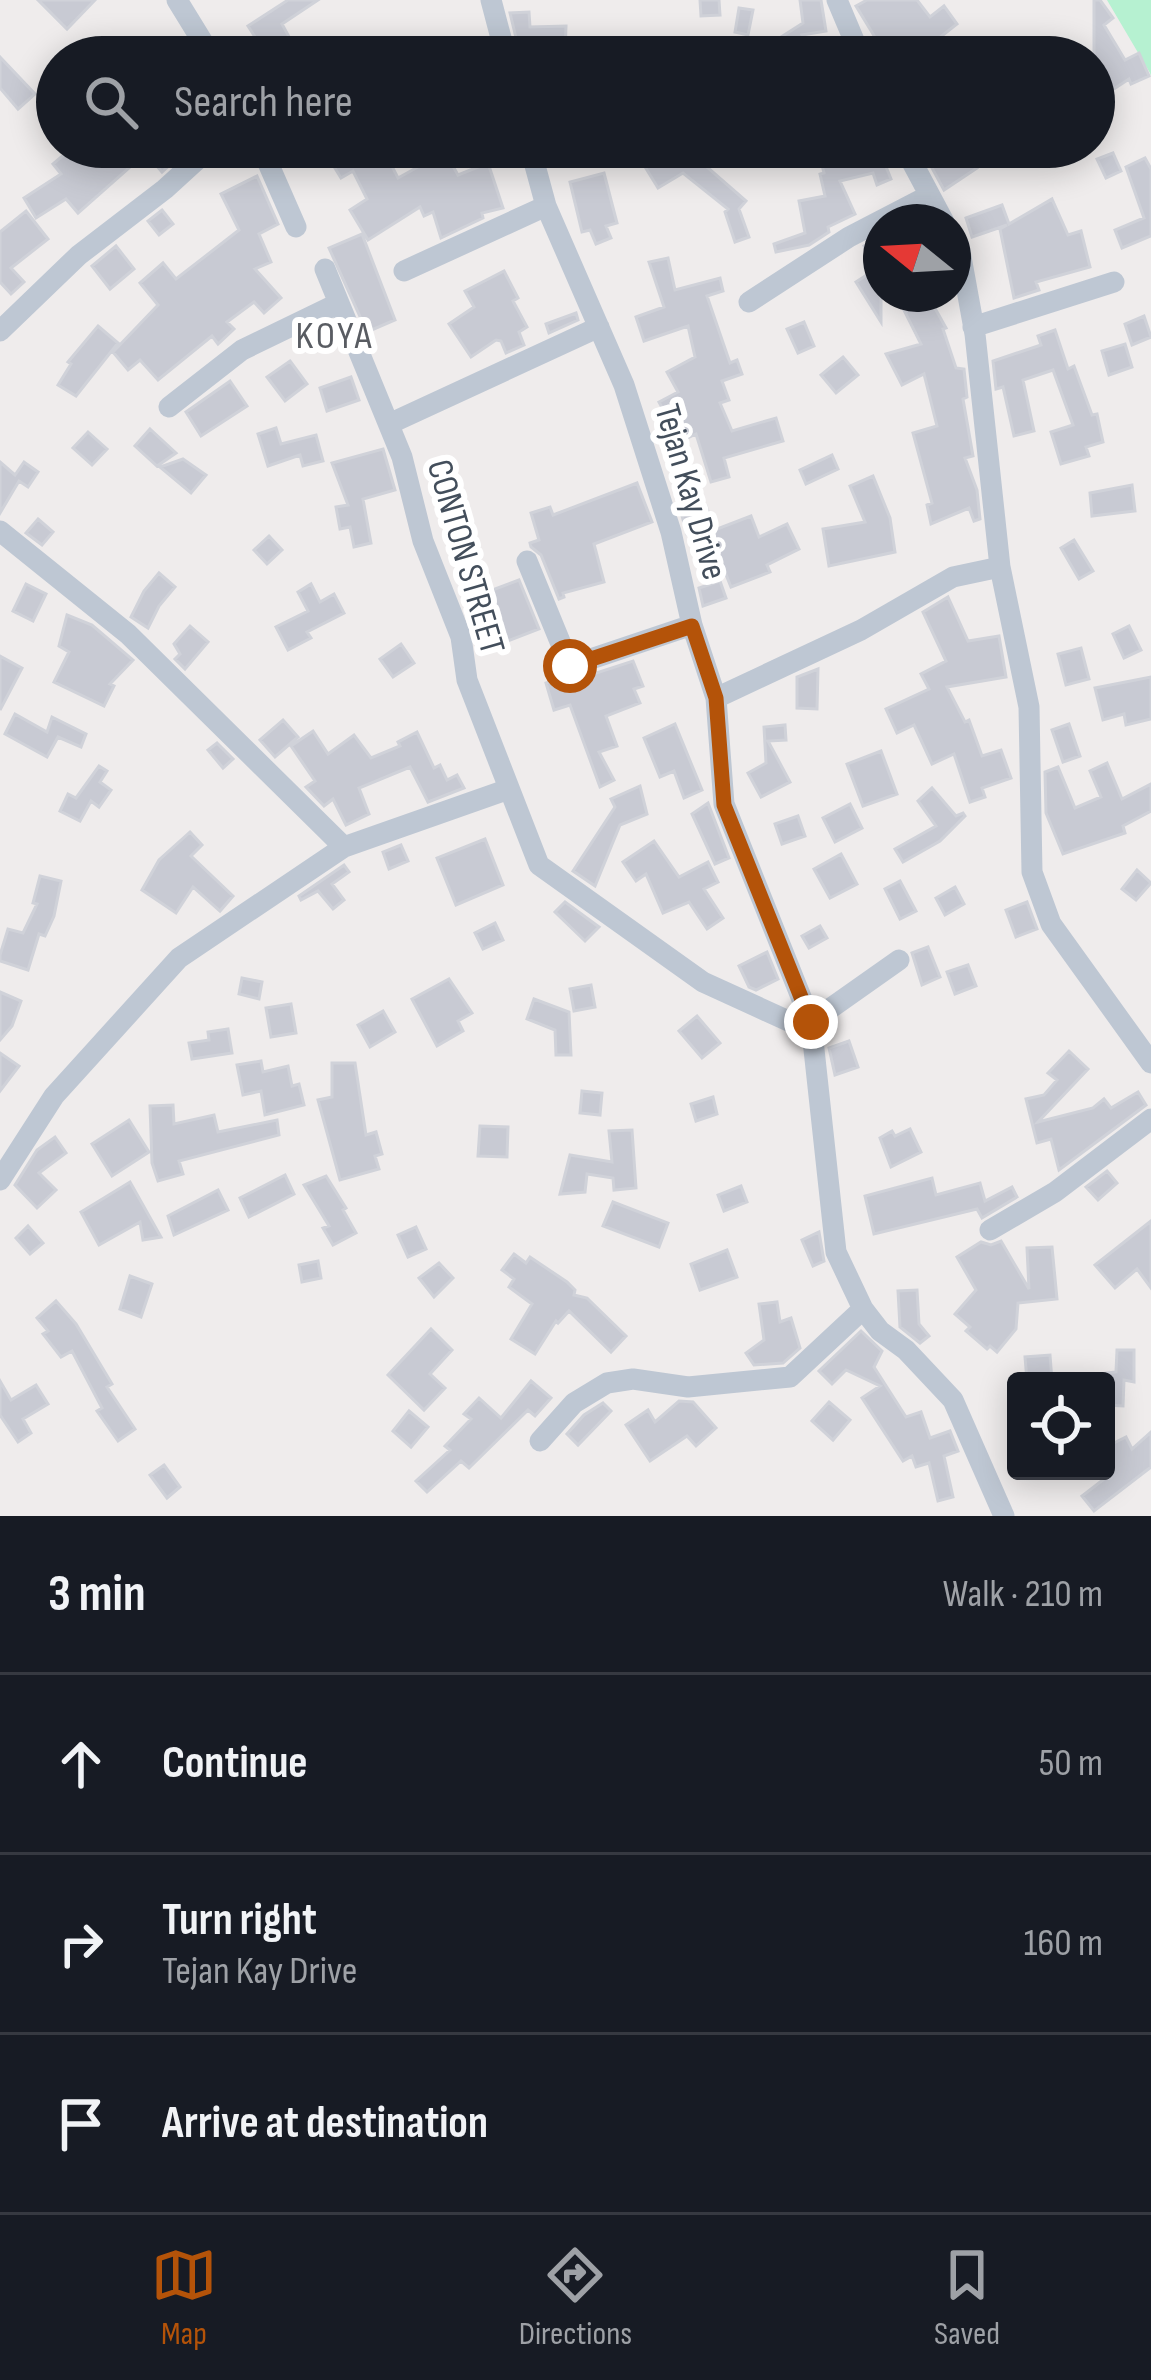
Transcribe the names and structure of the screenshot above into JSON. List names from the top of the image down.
{
  "streets": {
    "street": ["Tejan Kay Drive", "CONTON STREET"]
  },
  "crossings": [
    ["Tejan Kay Drive", "CONTON STREET"]
  ],
  "districts": ["KOYA"],
  "north": "left",
  "page": {
    "search": "Search here",
    "heading": ["3 min", "Walk · 210 m"],
    "list": [
      ["Continue", "50 m"],
      ["Turn right", "Tejan Kay Drive", "160 m"],
      "Arrive at destination"
    ],
    "nav": ["Map", "Directions", "Saved"]
  }
}
